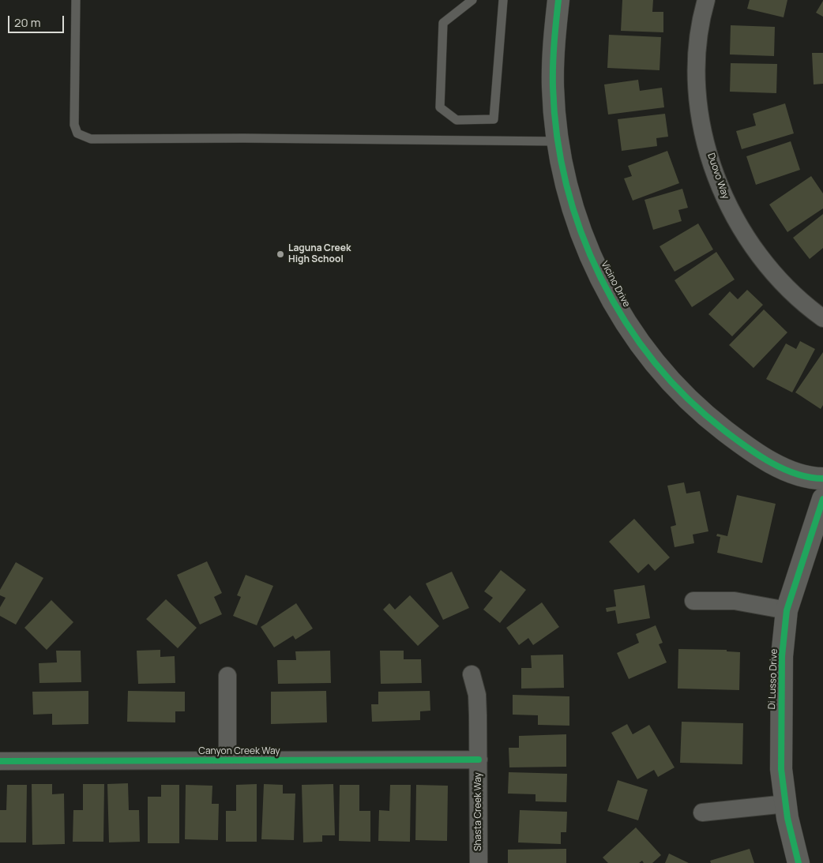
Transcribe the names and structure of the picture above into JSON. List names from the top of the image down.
{
  "streets": {
    "street": [
      "Duovo Way",
      "Vicino Drive",
      "Di Lusso Drive",
      "Canyon Creek Way",
      "Shasta Creek Way"
    ]
  },
  "crossings": [
    ["Canyon Creek Way", "Shasta Creek Way"]
  ],
  "places": ["Laguna Creek High School"],
  "scale_bar": "20 m"
}
